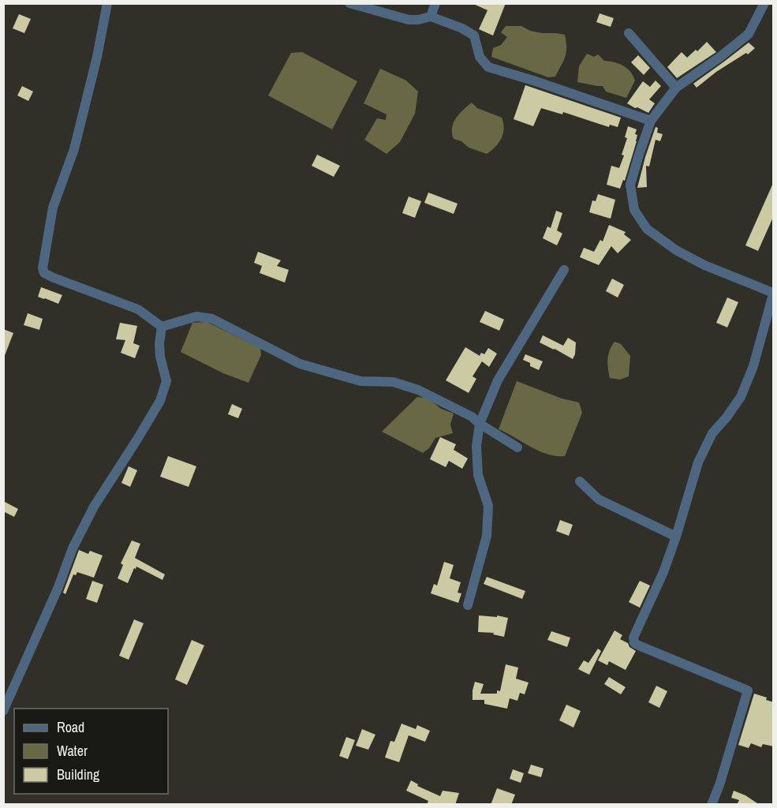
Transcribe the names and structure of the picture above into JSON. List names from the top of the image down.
{
  "legend": ["Road", "Water", "Building"]
}
